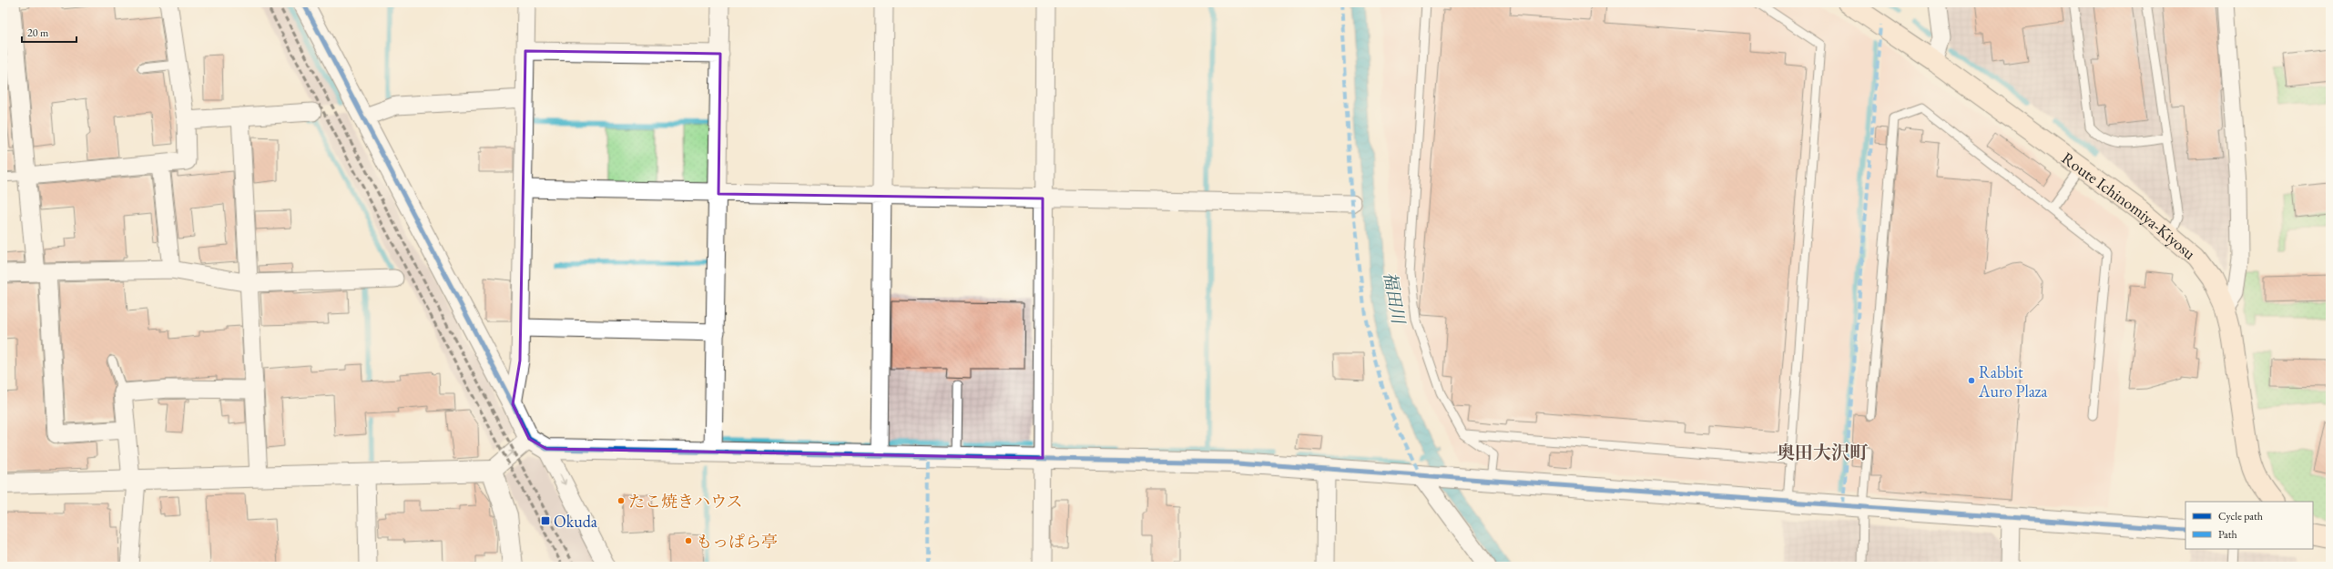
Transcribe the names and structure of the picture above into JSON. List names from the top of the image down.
{
  "streets": {
    "main road": ["Route Ichinomiya-Kiyosu"]
  },
  "districts": ["奥田大沢町"],
  "water": ["福田川"],
  "places": {
    "other": ["Rabbit Auro Plaza", "たこ焼きハウス", "もっぱら亭"],
    "transit": ["Okuda"]
  },
  "legend": ["Cycle path", "Path"],
  "scale_bar": "20 m"
}
